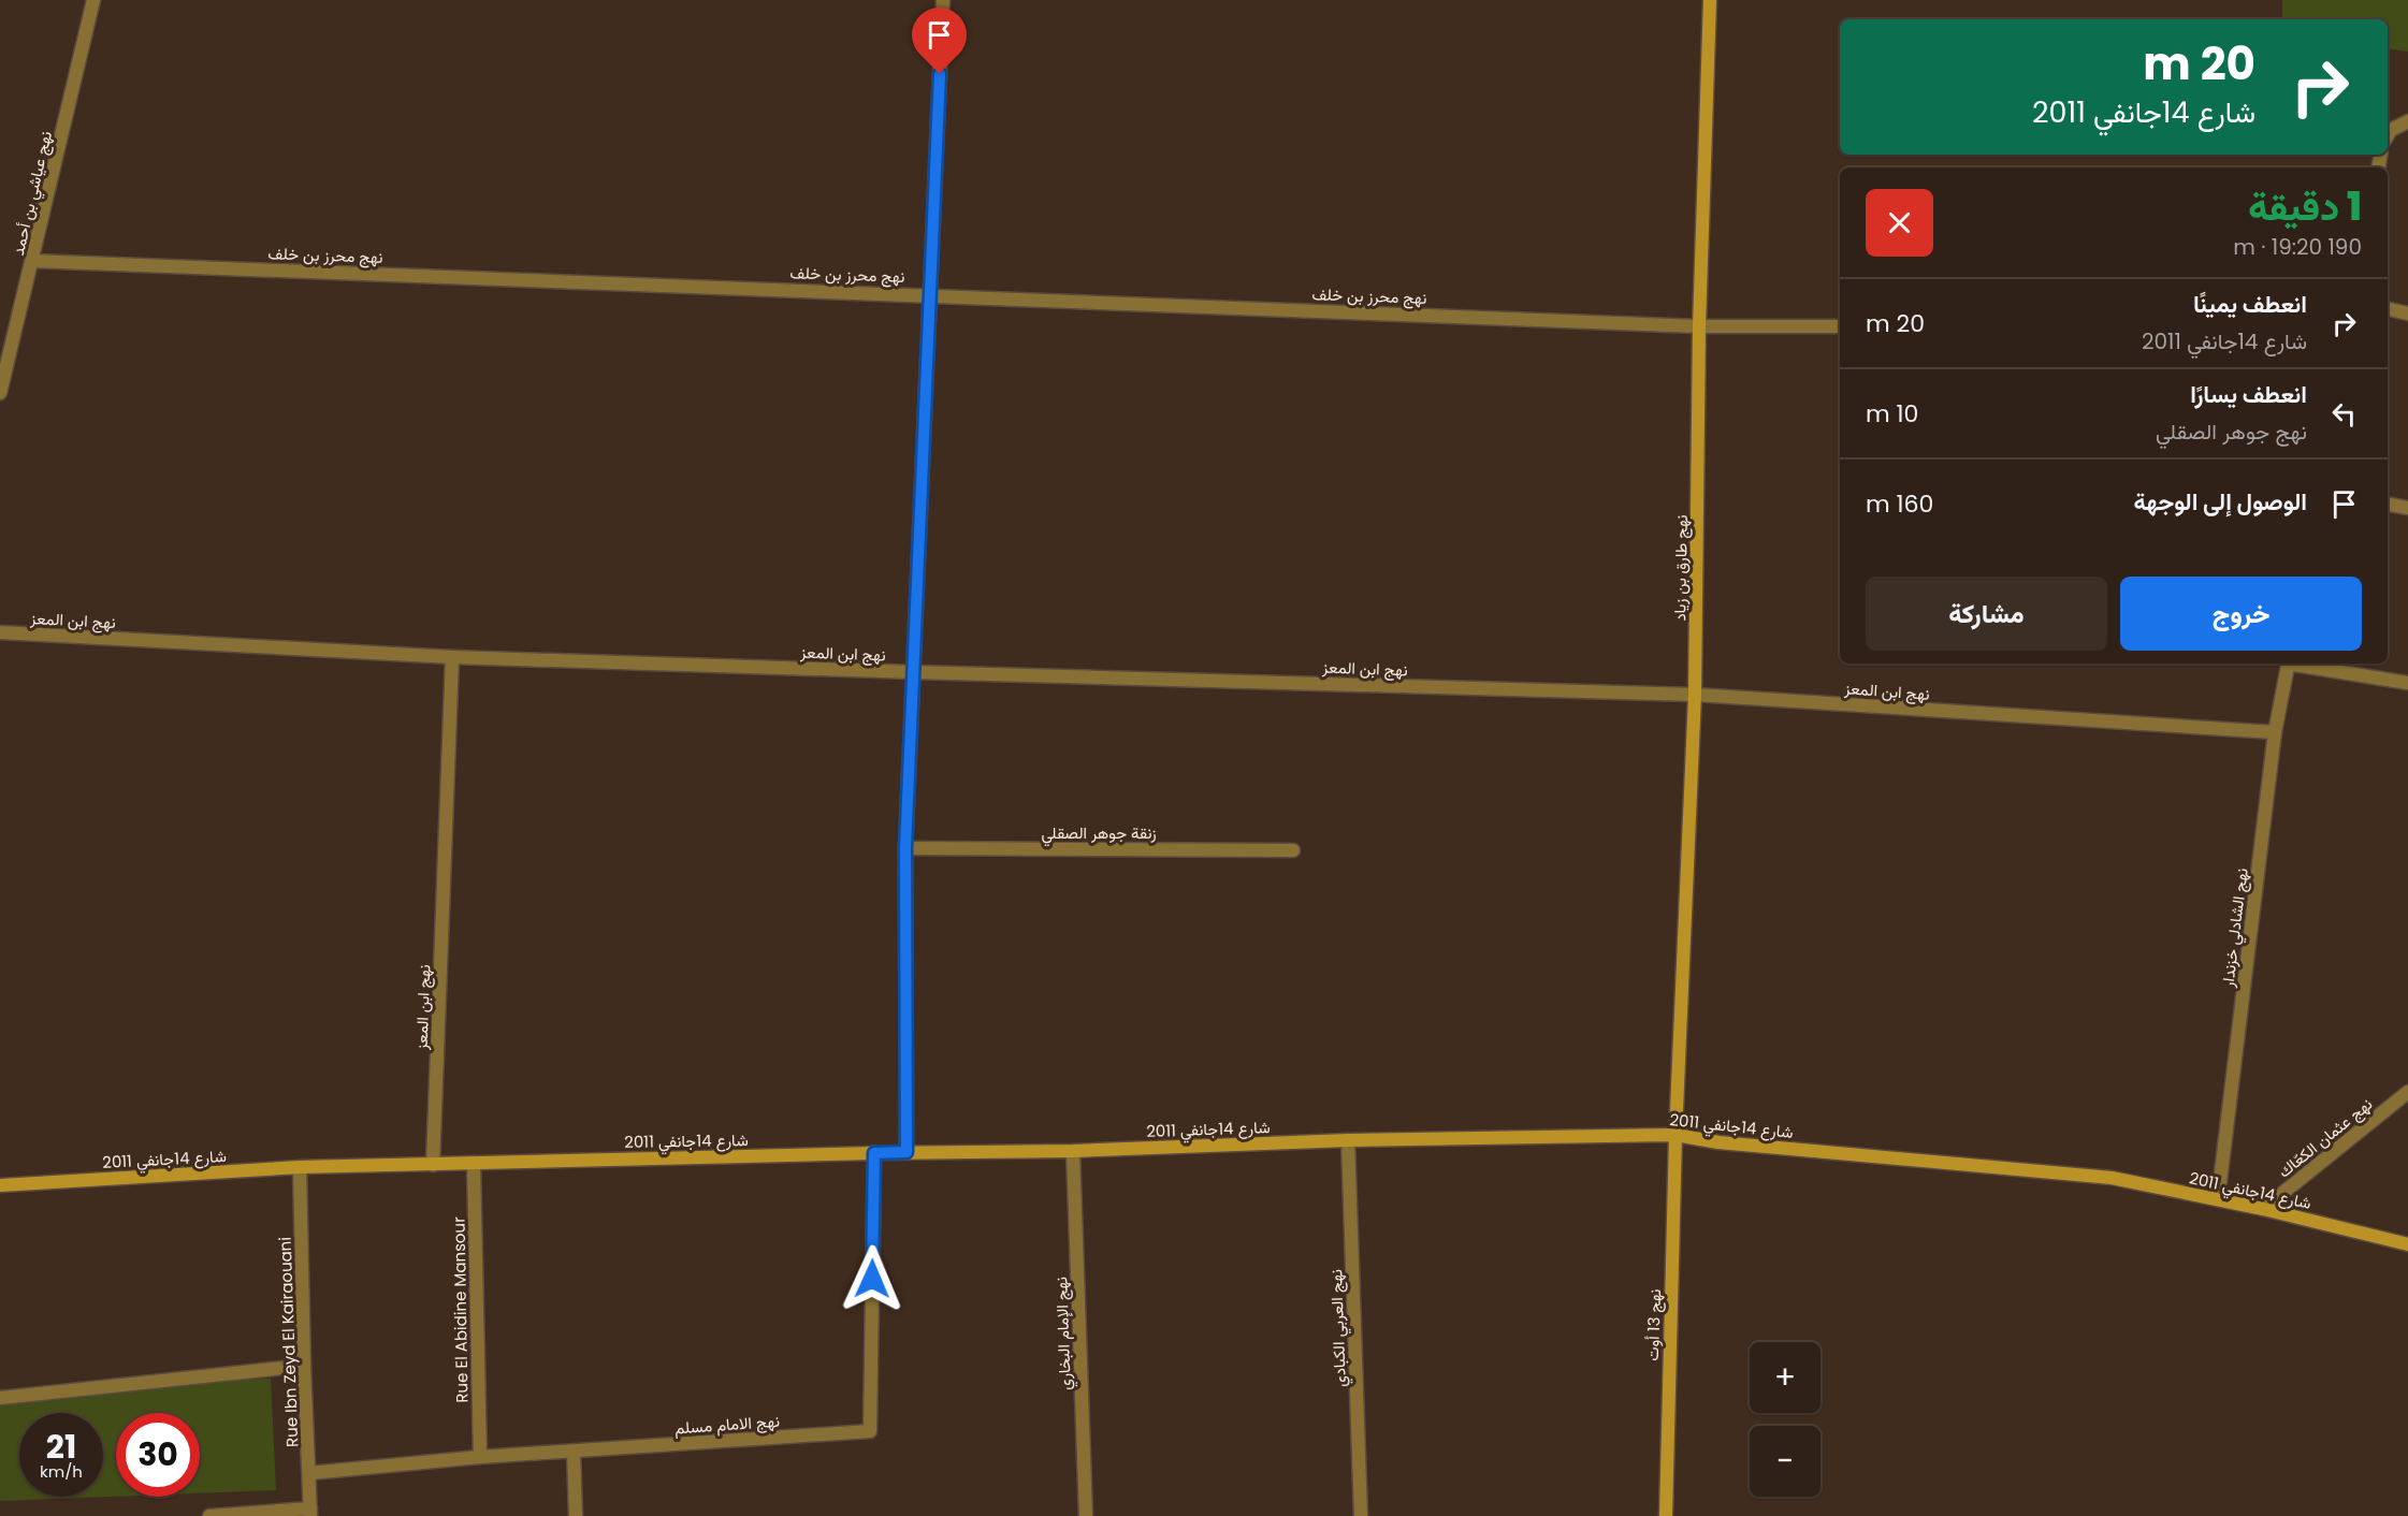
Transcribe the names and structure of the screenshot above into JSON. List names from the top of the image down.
{
  "streets": {
    "street": [
      "نهج عياشي بن أحمد",
      "نهج محرز بن خلف",
      "نهج طارق بن زياد",
      "نهج ابن المعز",
      "زنقة جوهر الصقلي",
      "نهج الشادلي خزندار",
      "شارع 14جانفي 2011",
      "نهج عثمان الكعّاك",
      "Rue El Abidine Mansour",
      "نهج 13 أوت",
      "نهج العربي الكبادي",
      "نهج الإمام البخاري",
      "Rue Ibn Zeyd El Kairaouani",
      "نهج الامام مسلم"
    ]
  },
  "crossings": [
    ["نهج عياشي بن أحمد", "نهج محرز بن خلف"],
    ["نهج محرز بن خلف", "نهج طارق بن زياد"],
    ["نهج طارق بن زياد", "نهج ابن المعز"],
    ["نهج طارق بن زياد", "شارع 14جانفي 2011"],
    ["نهج طارق بن زياد", "نهج 13 أوت"],
    ["نهج ابن المعز", "نهج الشادلي خزندار"],
    ["نهج ابن المعز", "شارع 14جانفي 2011"],
    ["نهج الشادلي خزندار", "شارع 14جانفي 2011"],
    ["شارع 14جانفي 2011", "نهج عثمان الكعّاك"],
    ["شارع 14جانفي 2011", "Rue El Abidine Mansour"],
    ["شارع 14جانفي 2011", "نهج 13 أوت"],
    ["شارع 14جانفي 2011", "نهج العربي الكبادي"],
    ["شارع 14جانفي 2011", "نهج الإمام البخاري"],
    ["شارع 14جانفي 2011", "Rue Ibn Zeyd El Kairaouani"],
    ["شارع 14جانفي 2011", "نهج الامام مسلم"],
    ["Rue El Abidine Mansour", "نهج الامام مسلم"],
    ["Rue Ibn Zeyd El Kairaouani", "نهج الامام مسلم"]
  ],
  "page": {
    "turn": ["20 m", "شارع 14جانفي 2011"],
    "heading": ["1 دقيقة", "190 m · 19:20"],
    "list": [
      {
        "name": "انعطف يمينًا",
        "note": "شارع 14جانفي 2011",
        "value": "20 m"
      },
      {
        "name": "انعطف يسارًا",
        "note": "نهج جوهر الصقلي",
        "value": "10 m"
      },
      {
        "name": "الوصول إلى الوجهة",
        "value": "160 m"
      }
    ],
    "buttons": ["خروج", "مشاركة"],
    "map_buttons": ["+", "−"],
    "speed": "21 km/h",
    "limit": "30"
  }
}
